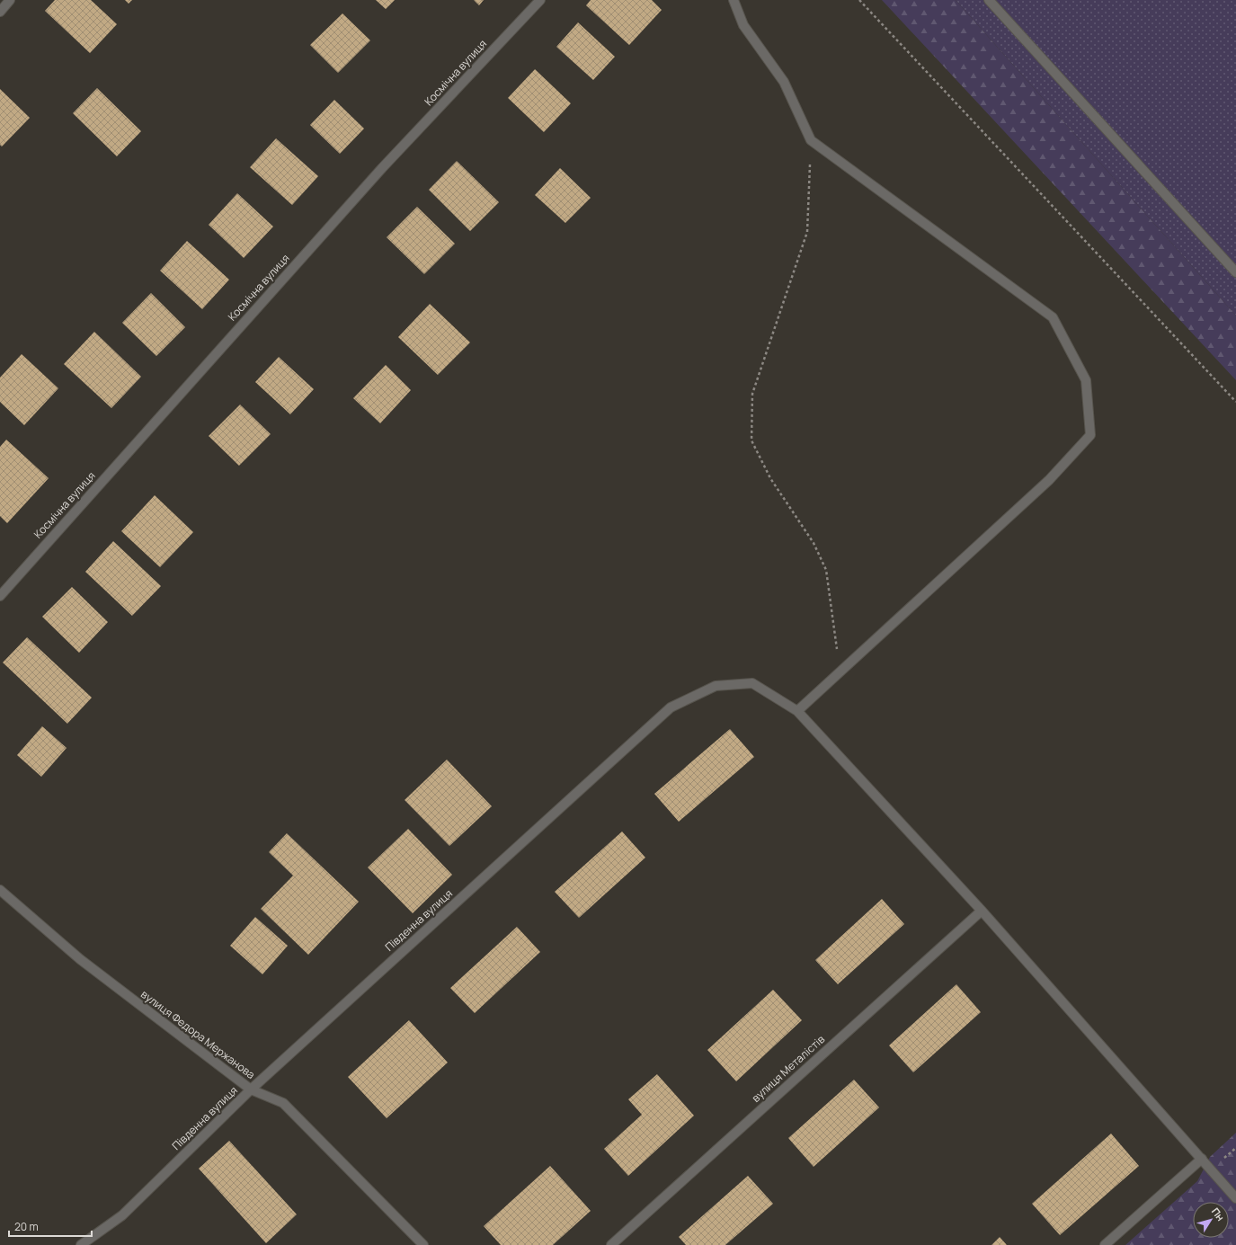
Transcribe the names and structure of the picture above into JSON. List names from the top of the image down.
{
  "streets": {
    "street": [
      "Космічна вулиця",
      "Південна вулиця",
      "вулиця Федора Мержанова",
      "вулиця Металістів"
    ]
  },
  "crossings": [
    ["Південна вулиця", "вулиця Федора Мержанова"],
    ["Південна вулиця", "вулиця Металістів"]
  ],
  "scale_bar": "20 m",
  "north": "top right"
}
